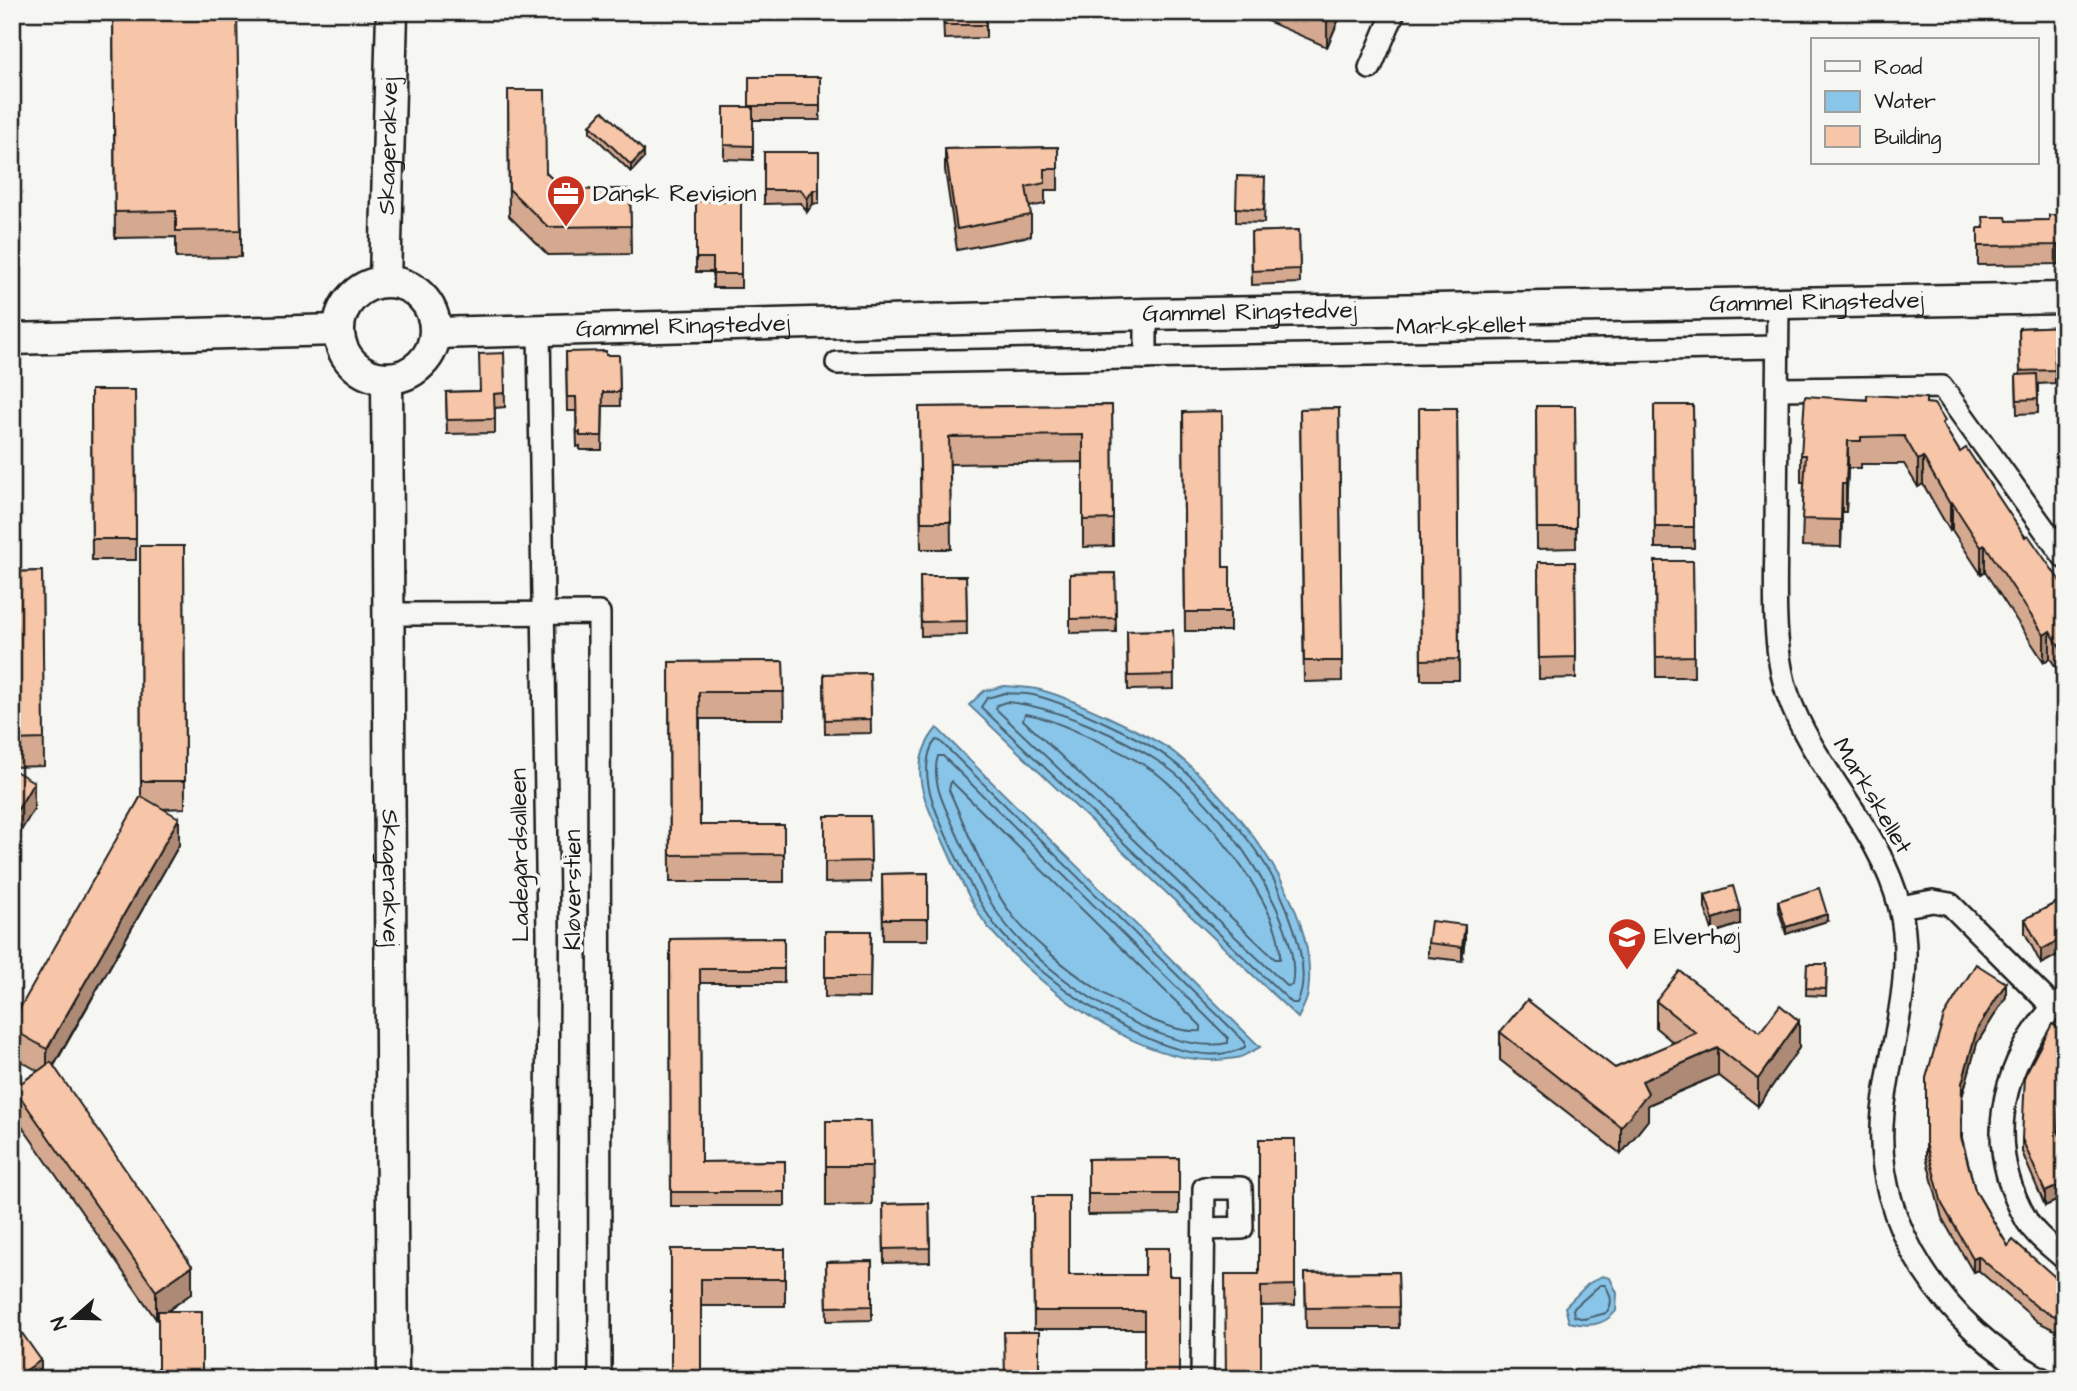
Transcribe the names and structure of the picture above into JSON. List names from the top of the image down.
{
  "streets": {
    "street": [
      "Skagerakvej",
      "Gammel Ringstedvej",
      "Markskellet",
      "Ladegårdsalleen",
      "Kløverstien"
    ]
  },
  "crossings": [
    ["Skagerakvej", "Gammel Ringstedvej"],
    ["Skagerakvej", "Kløverstien"],
    ["Gammel Ringstedvej", "Markskellet"],
    ["Gammel Ringstedvej", "Ladegårdsalleen"],
    ["Ladegårdsalleen", "Kløverstien"]
  ],
  "places": {
    "office": ["Dansk Revision"],
    "school or university": ["Elverhøj"]
  },
  "legend": ["Road", "Water", "Building"],
  "north": "left"
}
